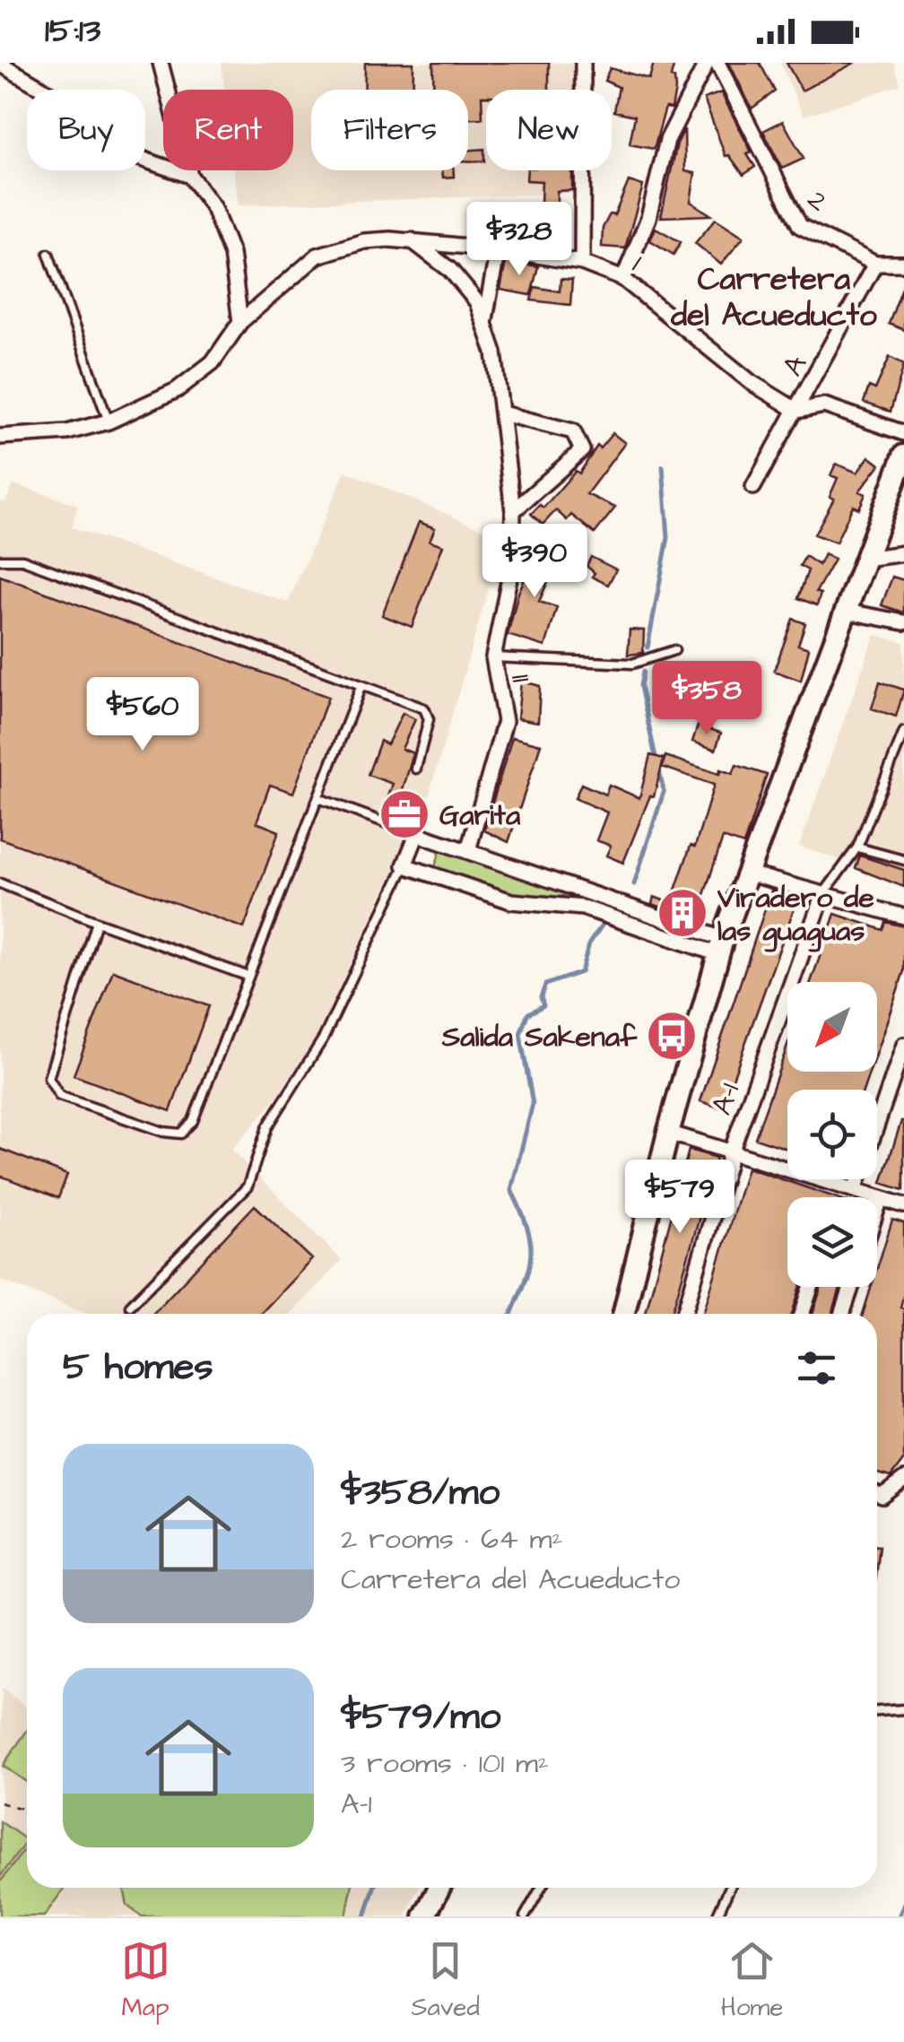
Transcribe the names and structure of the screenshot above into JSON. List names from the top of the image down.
{
  "streets": {
    "street": [
      "2",
      "1",
      "A",
      "11",
      "A-1"
    ]
  },
  "crossings": [
    ["2", "A"],
    ["1", "A"],
    ["1", "11"]
  ],
  "districts": ["Carretera del Acueducto"],
  "places": {
    "office": ["Garita"],
    "building": ["Viradero de las guaguas"],
    "bus stop": ["Salida Sakenaf"]
  },
  "north": "bottom left",
  "page": {
    "status": "15:13",
    "chip": [
      "Buy",
      "Rent",
      "Filters",
      "New"
    ],
    "price": [
      "$328",
      "$390",
      "$358",
      "$560",
      "$579"
    ],
    "heading": "5 homes",
    "list": [
      {
        "name": "$358/mo",
        "note": "2 rooms · 64 m² · Carretera del Acueducto"
      },
      {
        "name": "$579/mo",
        "note": "3 rooms · 101 m² · A-1"
      }
    ],
    "tabs": ["Map", "Saved", "Home"]
  }
}
